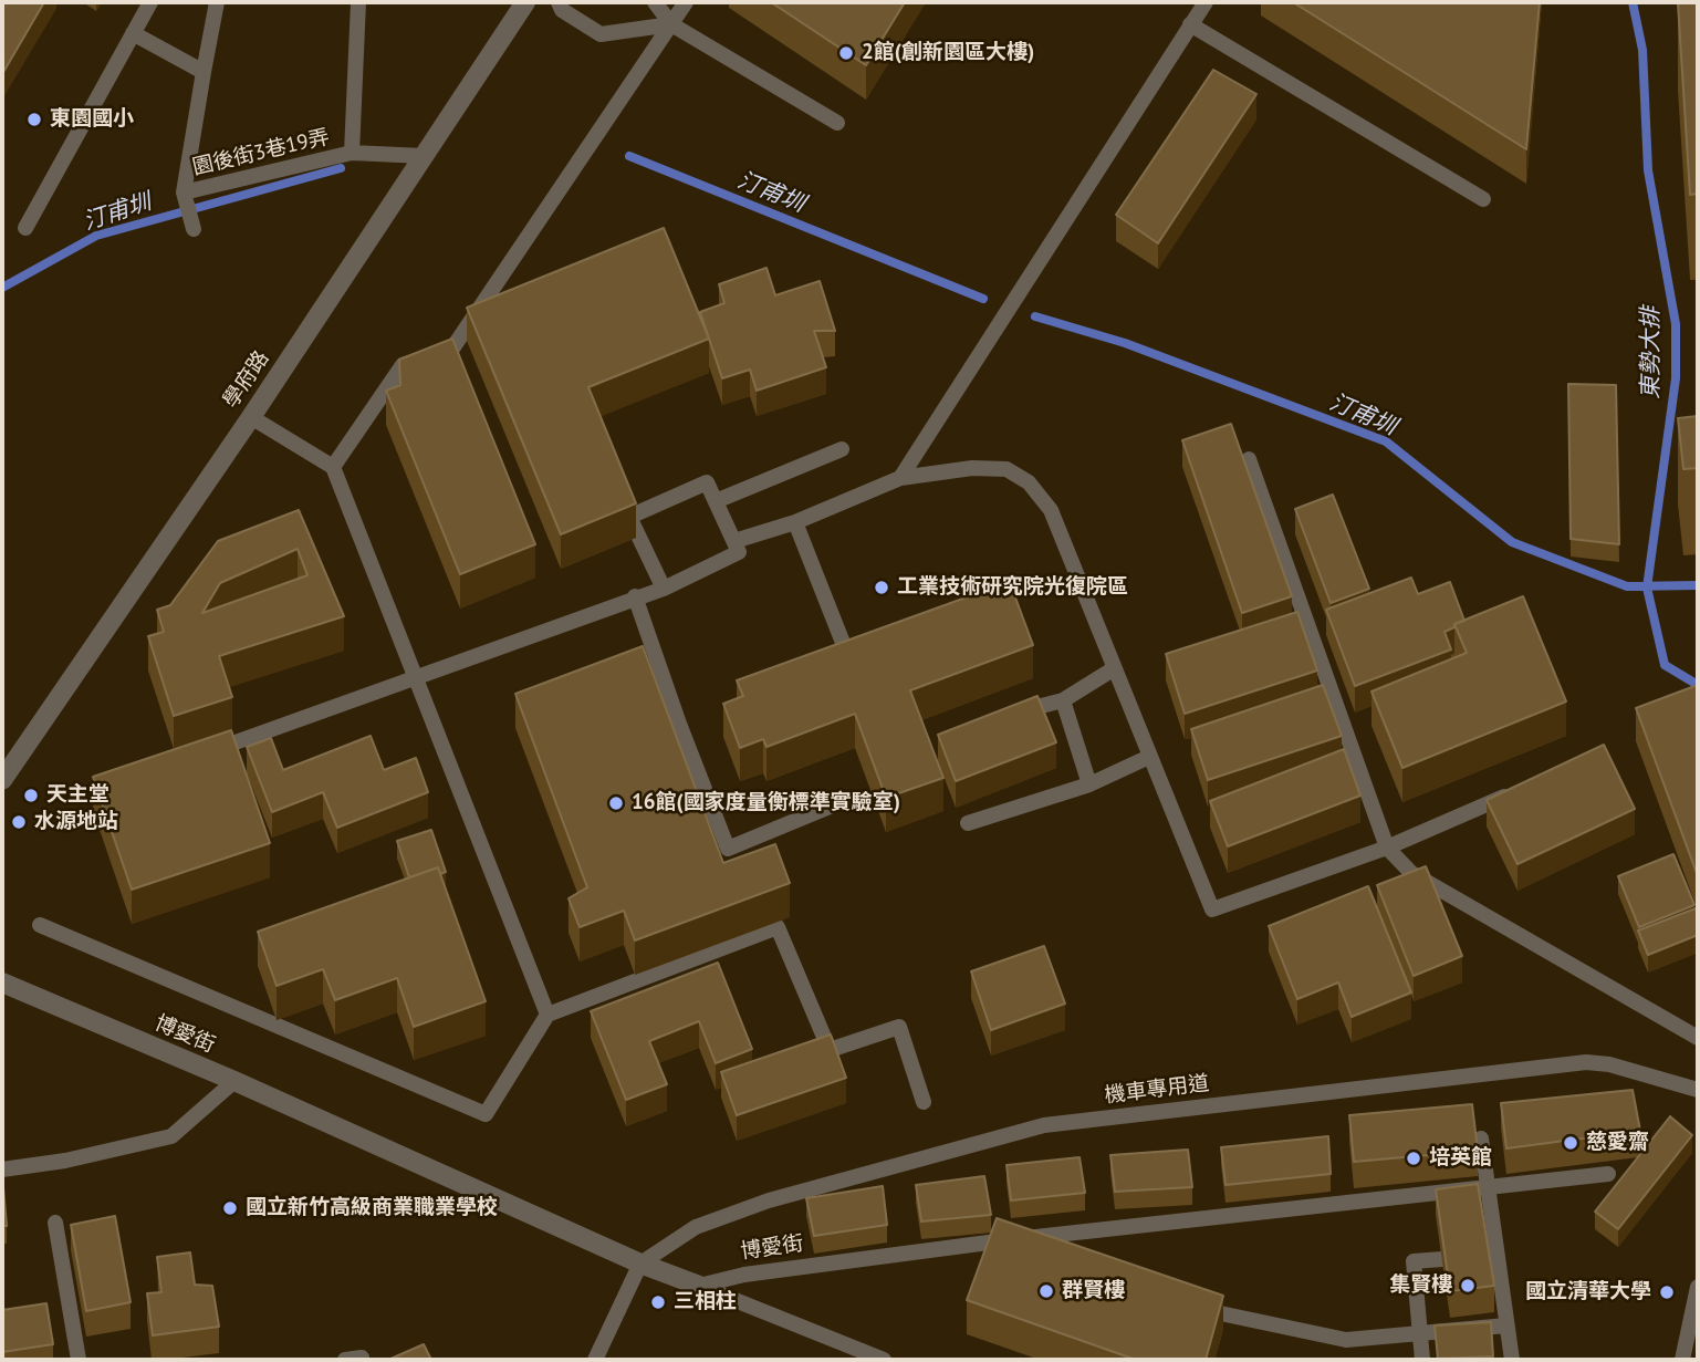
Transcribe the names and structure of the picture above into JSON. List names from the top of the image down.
{
  "streets": {
    "street": ["學府路", "博愛街"],
    "lane": ["園後街3巷19弄", "機車專用道"]
  },
  "crossings": [
    ["園後街3巷19弄", "學府路"],
    ["博愛街", "機車專用道"]
  ],
  "water": ["汀甫圳", "東勢大排"],
  "places": [
    "2館(創新園區大樓)",
    "東園國小",
    "工業技術研究院光復院區",
    "天主堂",
    "16館(國家度量衡標準實驗室)",
    "水源地站",
    "慈愛齋",
    "培英館",
    "國立新竹高級商業職業學校",
    "集賢樓",
    "群賢樓",
    "國立清華大學",
    "三相柱"
  ]
}
